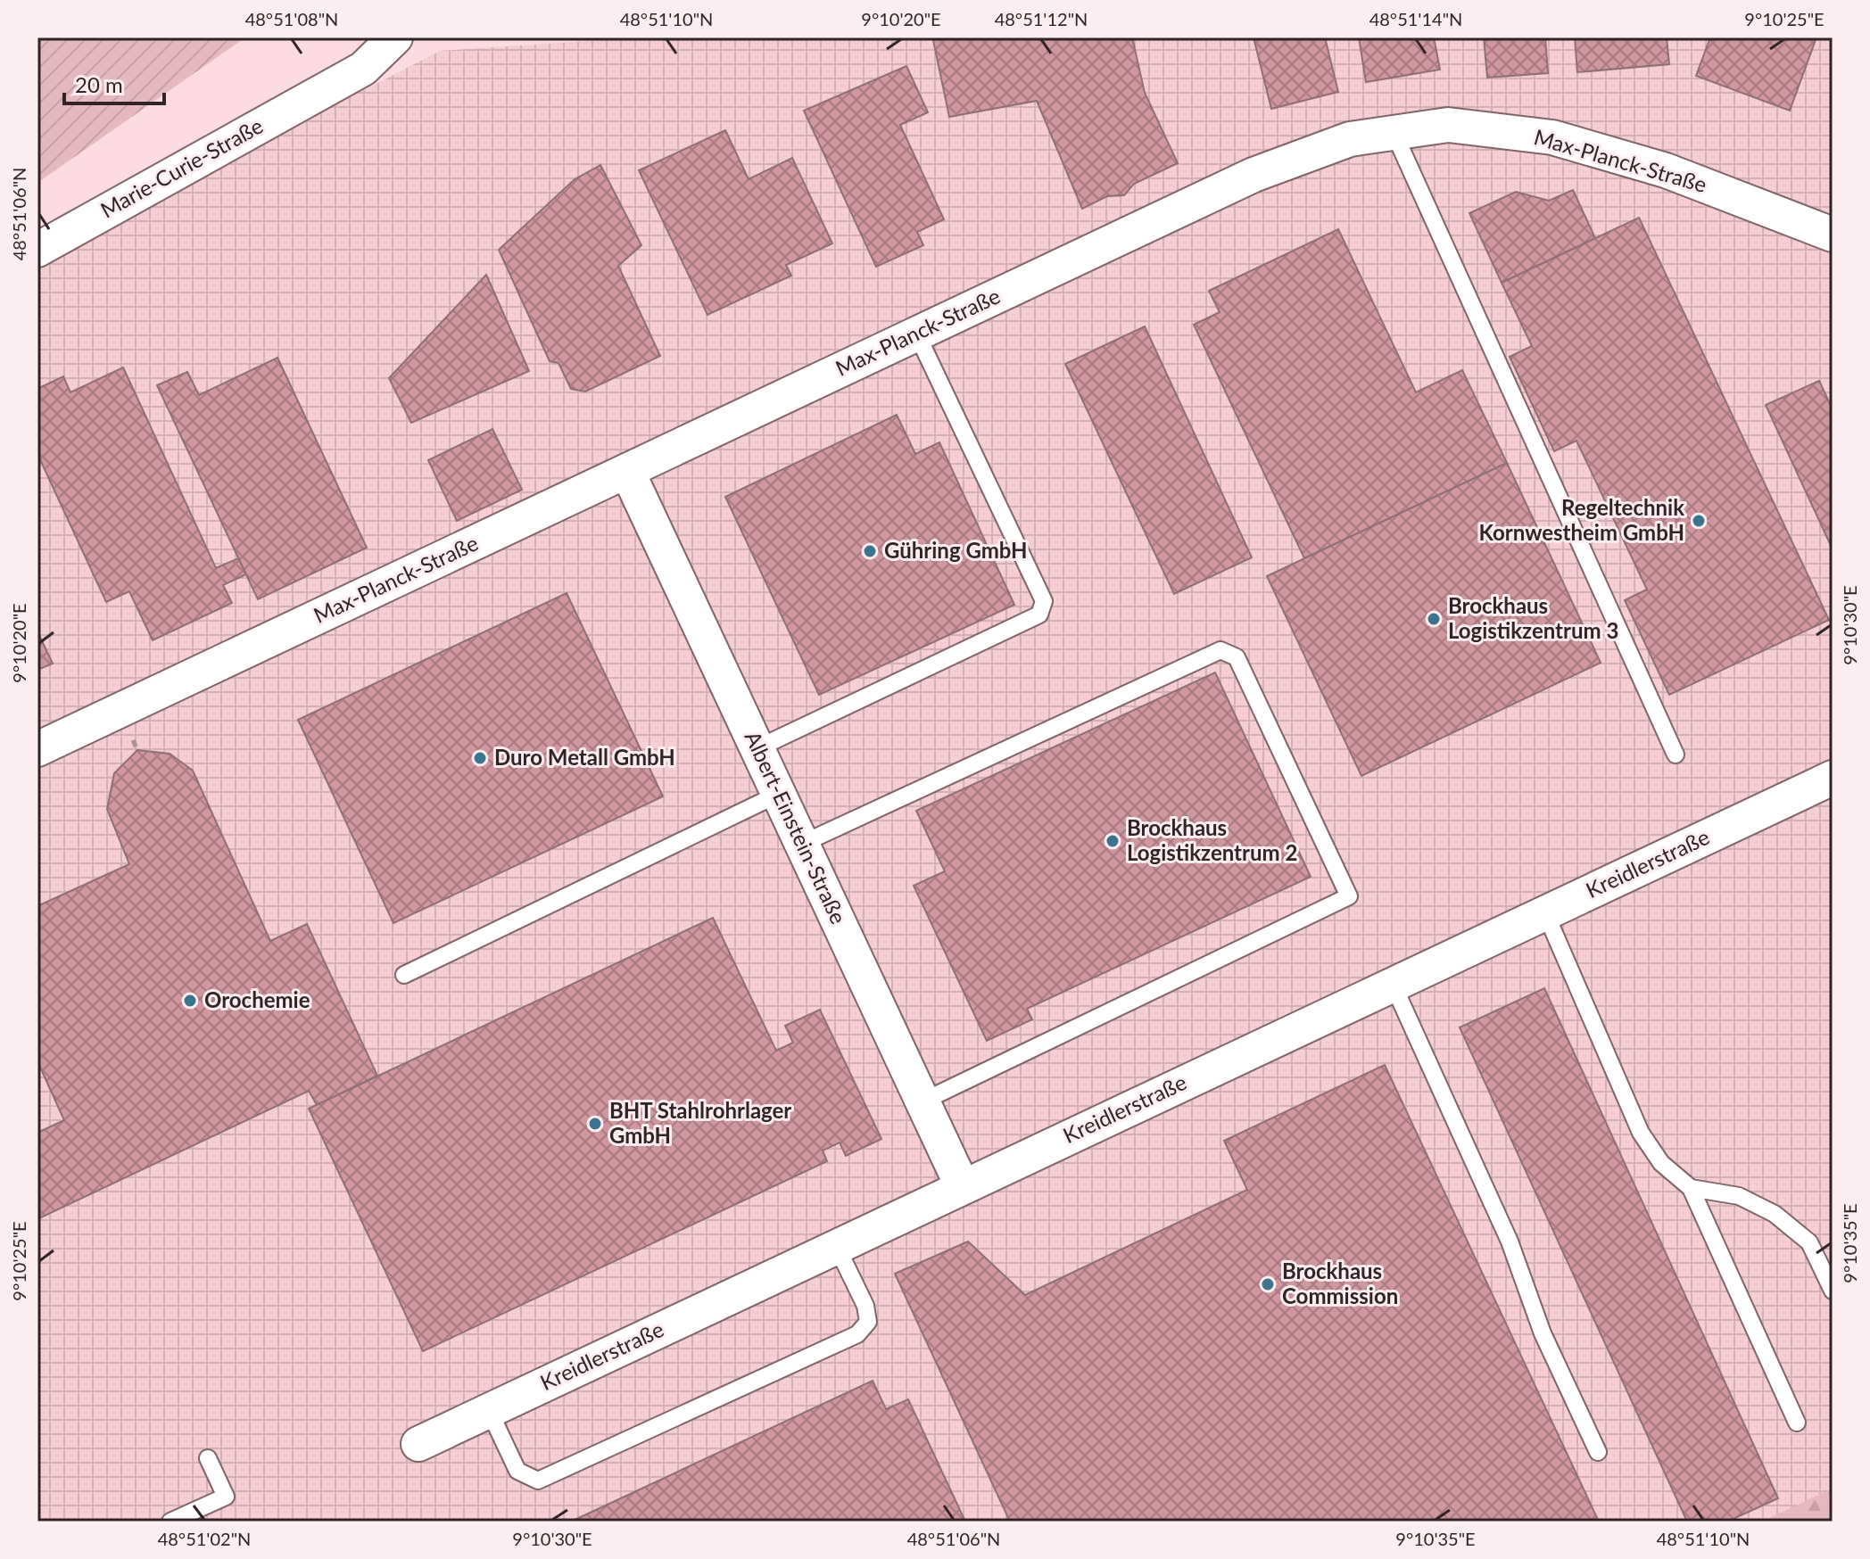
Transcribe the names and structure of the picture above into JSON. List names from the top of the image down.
{
  "streets": {
    "street": [
      "Max-Planck-Straße",
      "Marie-Curie-Straße",
      "Albert-Einstein-Straße",
      "Kreidlerstraße"
    ]
  },
  "crossings": [
    ["Max-Planck-Straße", "Albert-Einstein-Straße"],
    ["Albert-Einstein-Straße", "Kreidlerstraße"]
  ],
  "places": [
    "Regeltechnik Kornwestheim GmbH",
    "Gühring GmbH",
    "Brockhaus Logistikzentrum 3",
    "Duro Metall GmbH",
    "Brockhaus Logistikzentrum 2",
    "Orochemie",
    "BHT Stahlrohrlager GmbH",
    "Brockhaus Commission"
  ],
  "scale_bar": "20 m",
  "coordinates": [
    "48°51'08\"N",
    "48°51'10\"N",
    "9°10'20\"E",
    "48°51'12\"N",
    "48°51'14\"N",
    "9°10'25\"E",
    "48°51'06\"N",
    "9°10'30\"E",
    "9°10'35\"E",
    "48°51'02\"N"
  ]
}
